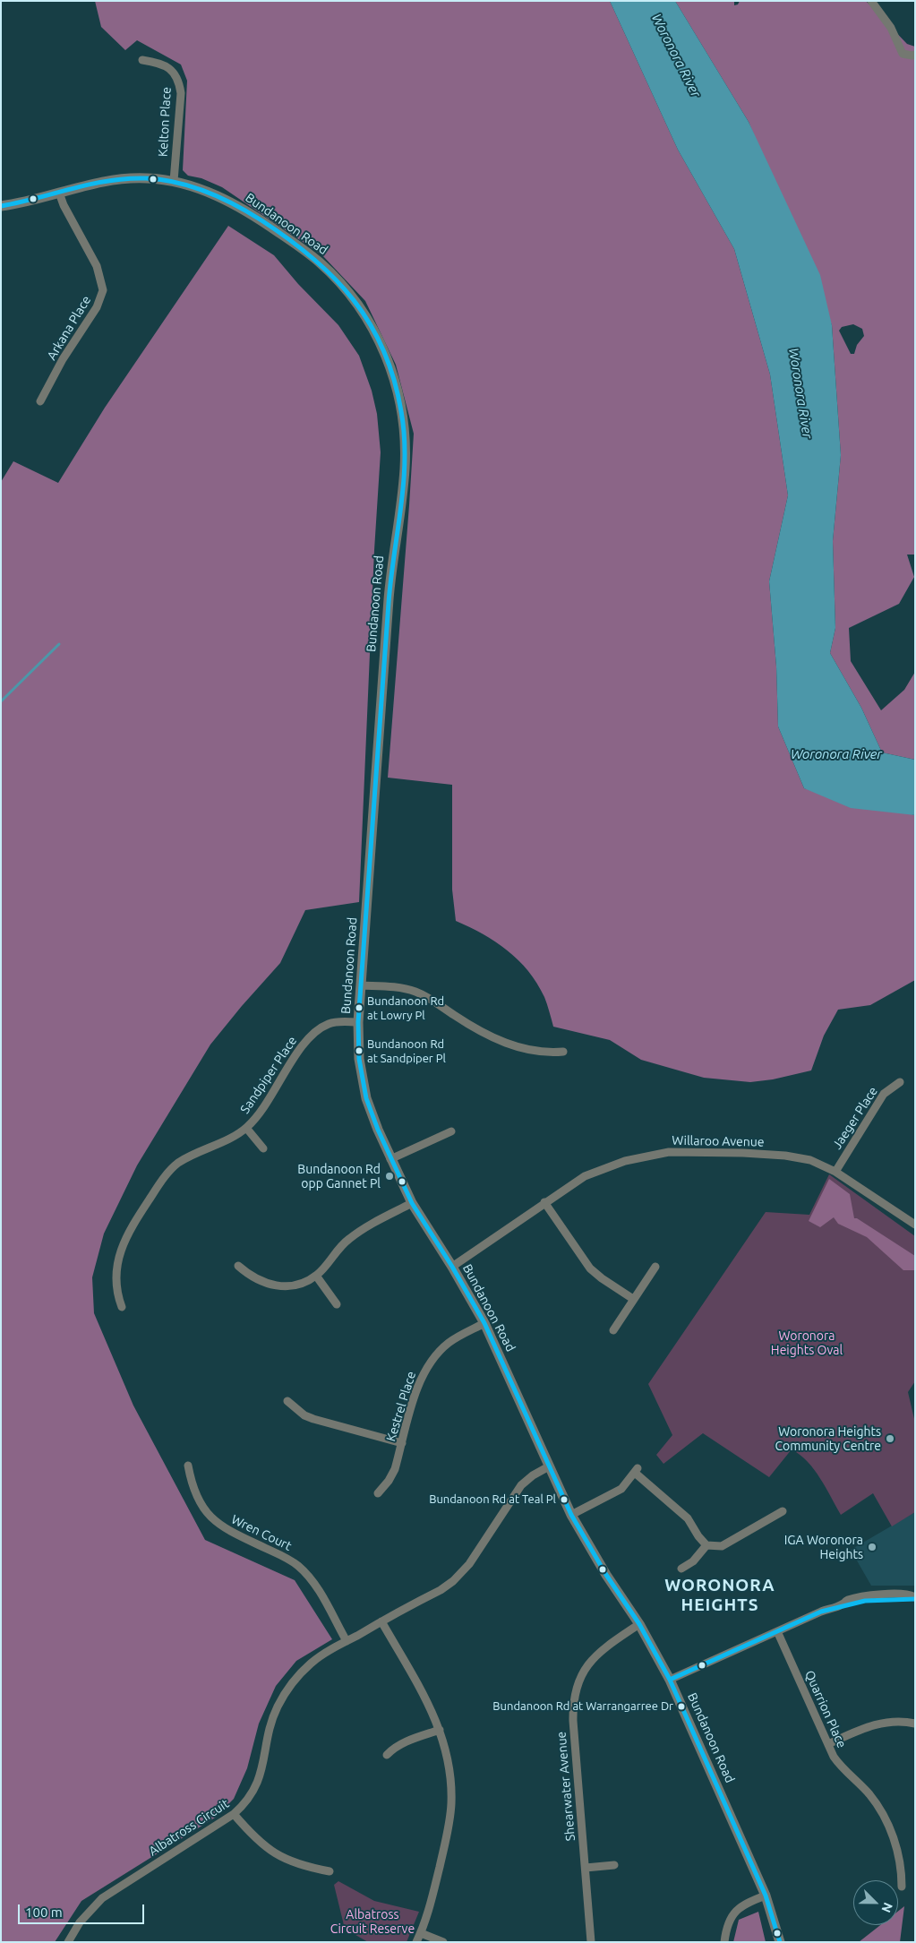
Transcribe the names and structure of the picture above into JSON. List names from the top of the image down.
{
  "streets": {
    "street": [
      "Kelton Place",
      "Bundanoon Road",
      "Arkana Place",
      "Sandpiper Place",
      "Jaeger Place",
      "Willaroo Avenue",
      "Kestrel Place",
      "Wren Court",
      "Quarrion Place",
      "Shearwater Avenue",
      "Albatross Circuit"
    ]
  },
  "crossings": [
    ["Kelton Place", "Bundanoon Road"],
    ["Bundanoon Road", "Arkana Place"],
    ["Bundanoon Road", "Sandpiper Place"],
    ["Bundanoon Road", "Willaroo Avenue"],
    ["Bundanoon Road", "Kestrel Place"],
    ["Bundanoon Road", "Shearwater Avenue"],
    ["Bundanoon Road", "Albatross Circuit"],
    ["Jaeger Place", "Willaroo Avenue"],
    ["Wren Court", "Albatross Circuit"]
  ],
  "districts": ["WORONORA HEIGHTS"],
  "water": ["Woronora River"],
  "parks": ["Woronora Heights Oval", "Albatross Circuit Reserve"],
  "places": [
    "Bundanoon Rd at Lowry Pl",
    "Bundanoon Rd at Sandpiper Pl",
    "Bundanoon Rd opp Gannet Pl",
    "Woronora Heights Community Centre",
    "Bundanoon Rd at Teal Pl",
    "IGA Woronora Heights",
    "Bundanoon Rd at Warrangarree Dr"
  ],
  "scale_bar": "100 m",
  "north": "bottom right"
}
